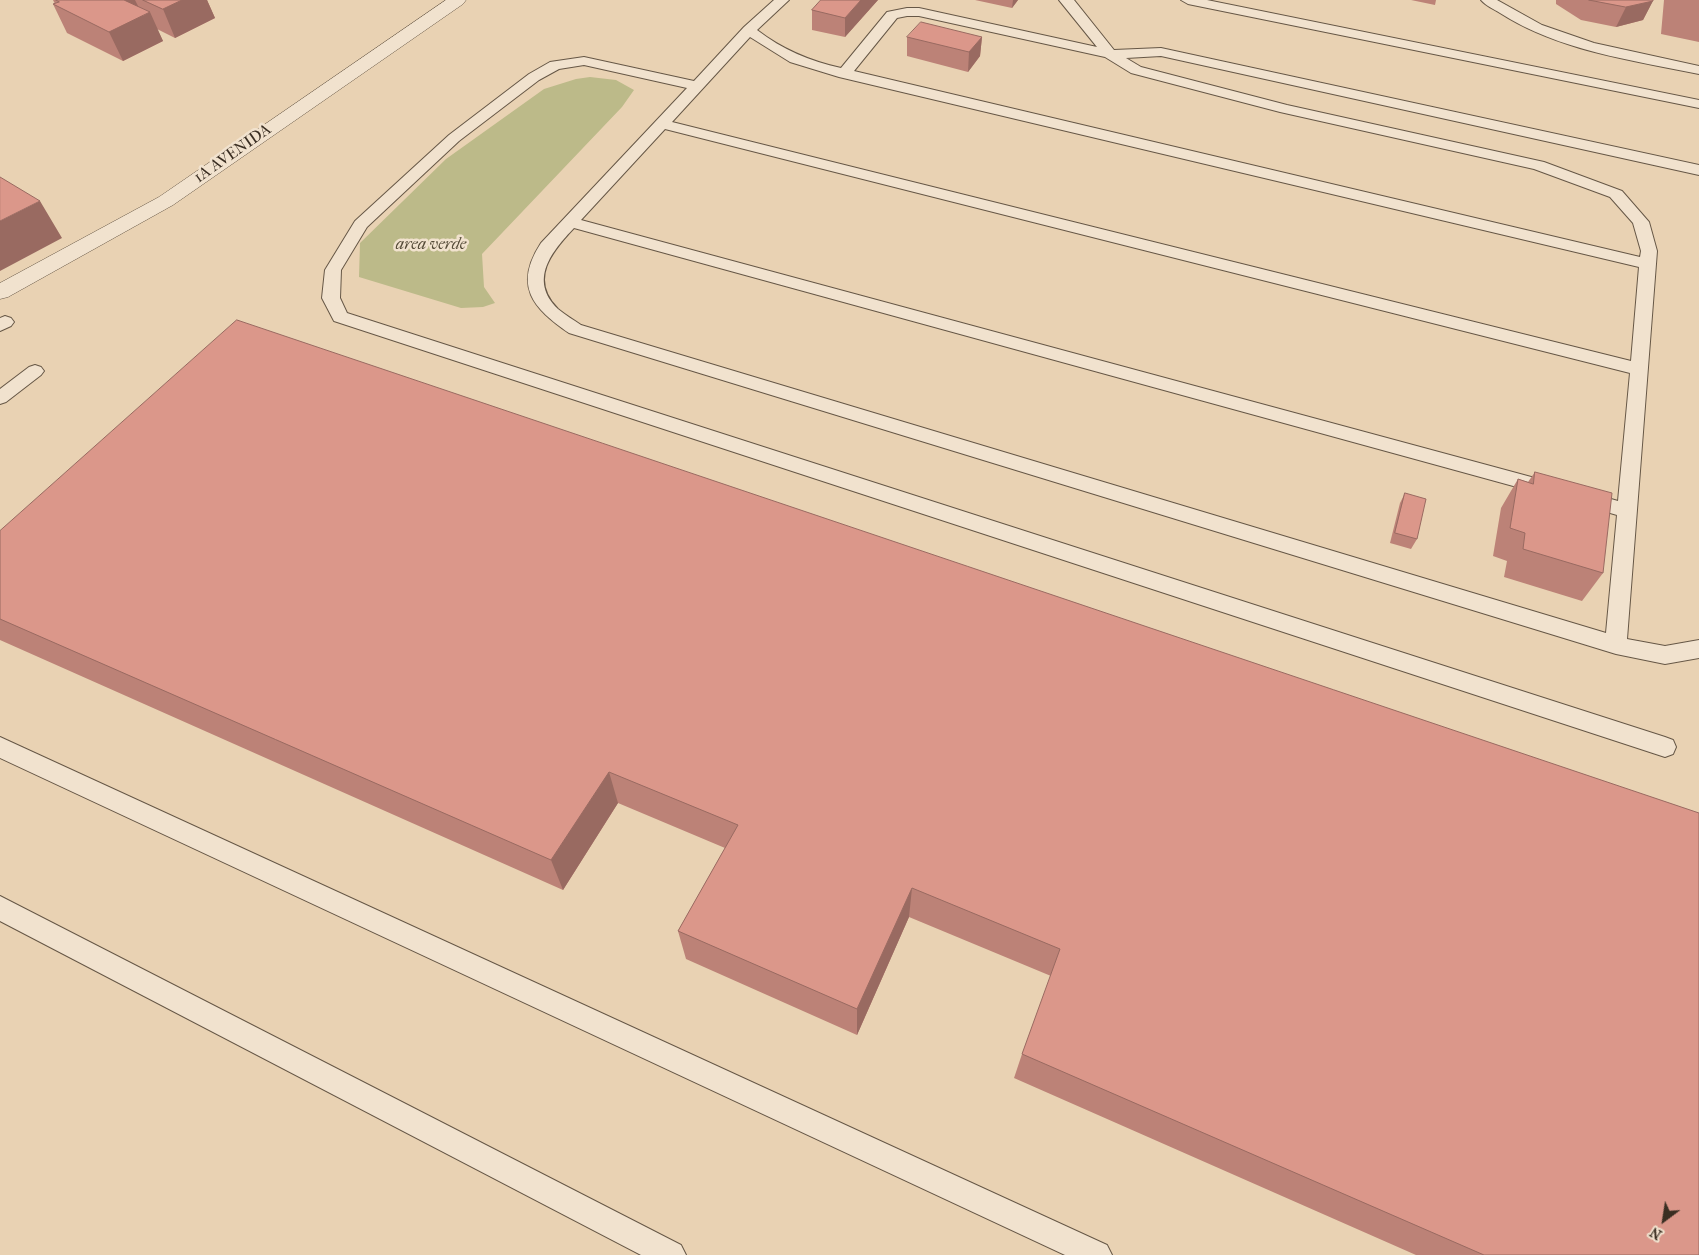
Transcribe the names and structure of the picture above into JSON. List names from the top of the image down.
{
  "streets": {
    "street": ["1A AVENIDA"]
  },
  "parks": ["area verde"],
  "north": "bottom left"
}
